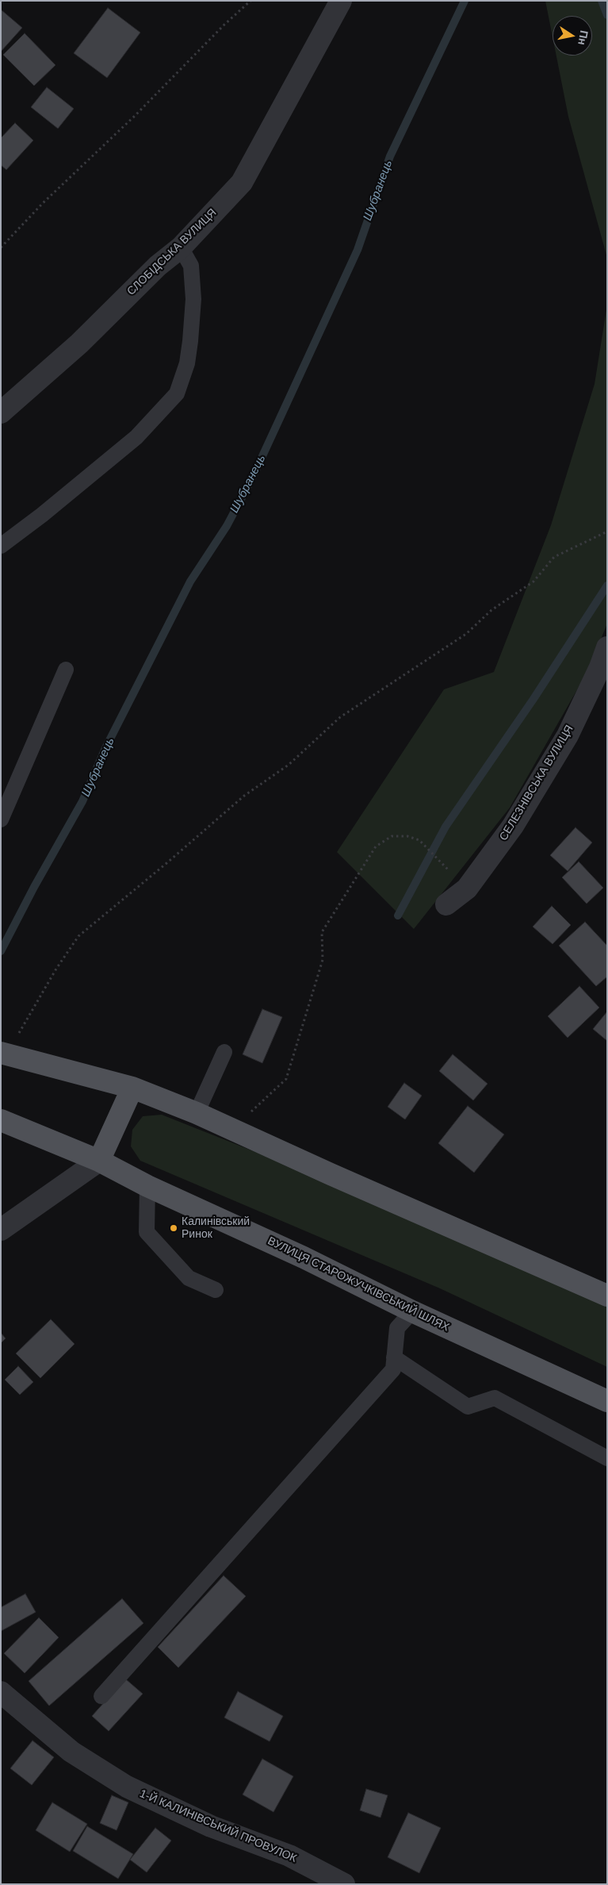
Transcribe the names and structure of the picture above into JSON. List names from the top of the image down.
{
  "streets": {
    "main road": ["ВУЛИЦЯ СТАРОЖУЧКІВСЬКИЙ ШЛЯХ"],
    "street": ["СЛОБІДСЬКА ВУЛИЦЯ", "СЕЛЕЗНІВСЬКА ВУЛИЦЯ", "1-Й КАЛИНІВСЬКИЙ ПРОВУЛОК"]
  },
  "water": ["Шубранець"],
  "places": ["Калинівський Ринок"],
  "north": "right"
}
